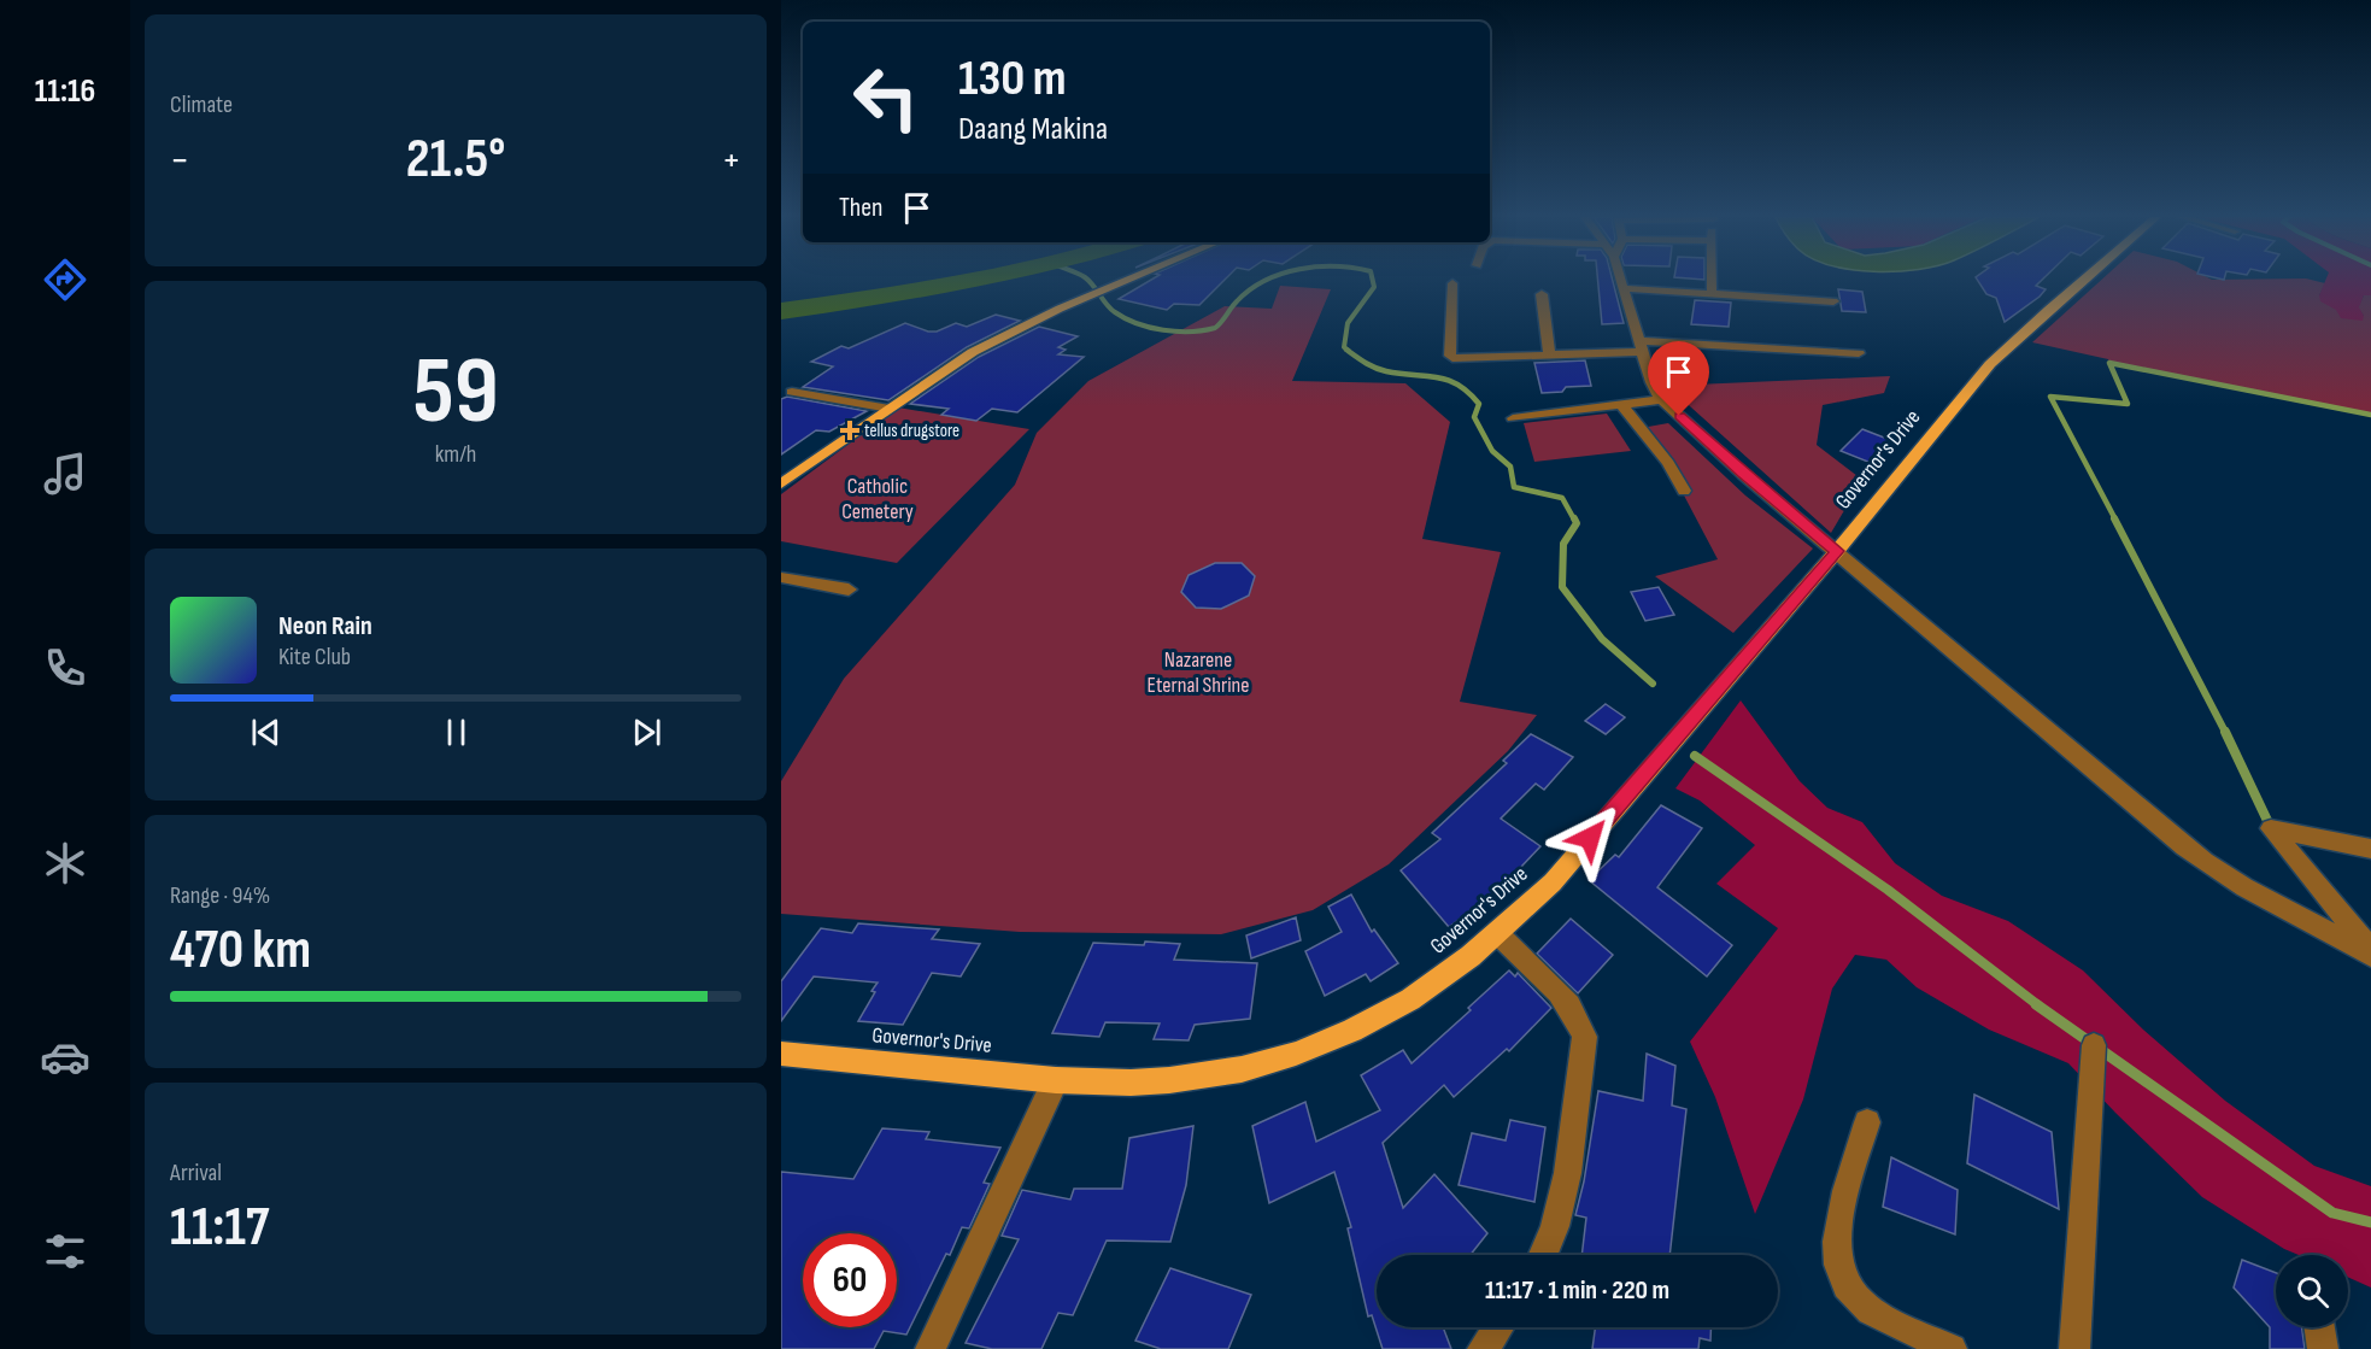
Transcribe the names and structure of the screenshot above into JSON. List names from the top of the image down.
{
  "streets": {
    "main road": ["Governor's Drive"]
  },
  "parks": ["Catholic Cemetery", "Nazarene Eternal Shrine"],
  "places": {
    "health": ["tellus drugstore"]
  },
  "page": {
    "tabs": "11:16",
    "tile": [
      "Climate",
      ["59", "km/h"],
      ["Range · 94%", "470 km"],
      ["Arrival", "11:17"]
    ],
    "turn": ["130 m", "Daang Makina"],
    "heat": ["−", "21.5°", "+"],
    "then": "Then",
    "song": ["Neon Rain", "Kite Club"],
    "limit": "60",
    "trip": "11:17 · 1 min · 220 m"
  }
}
